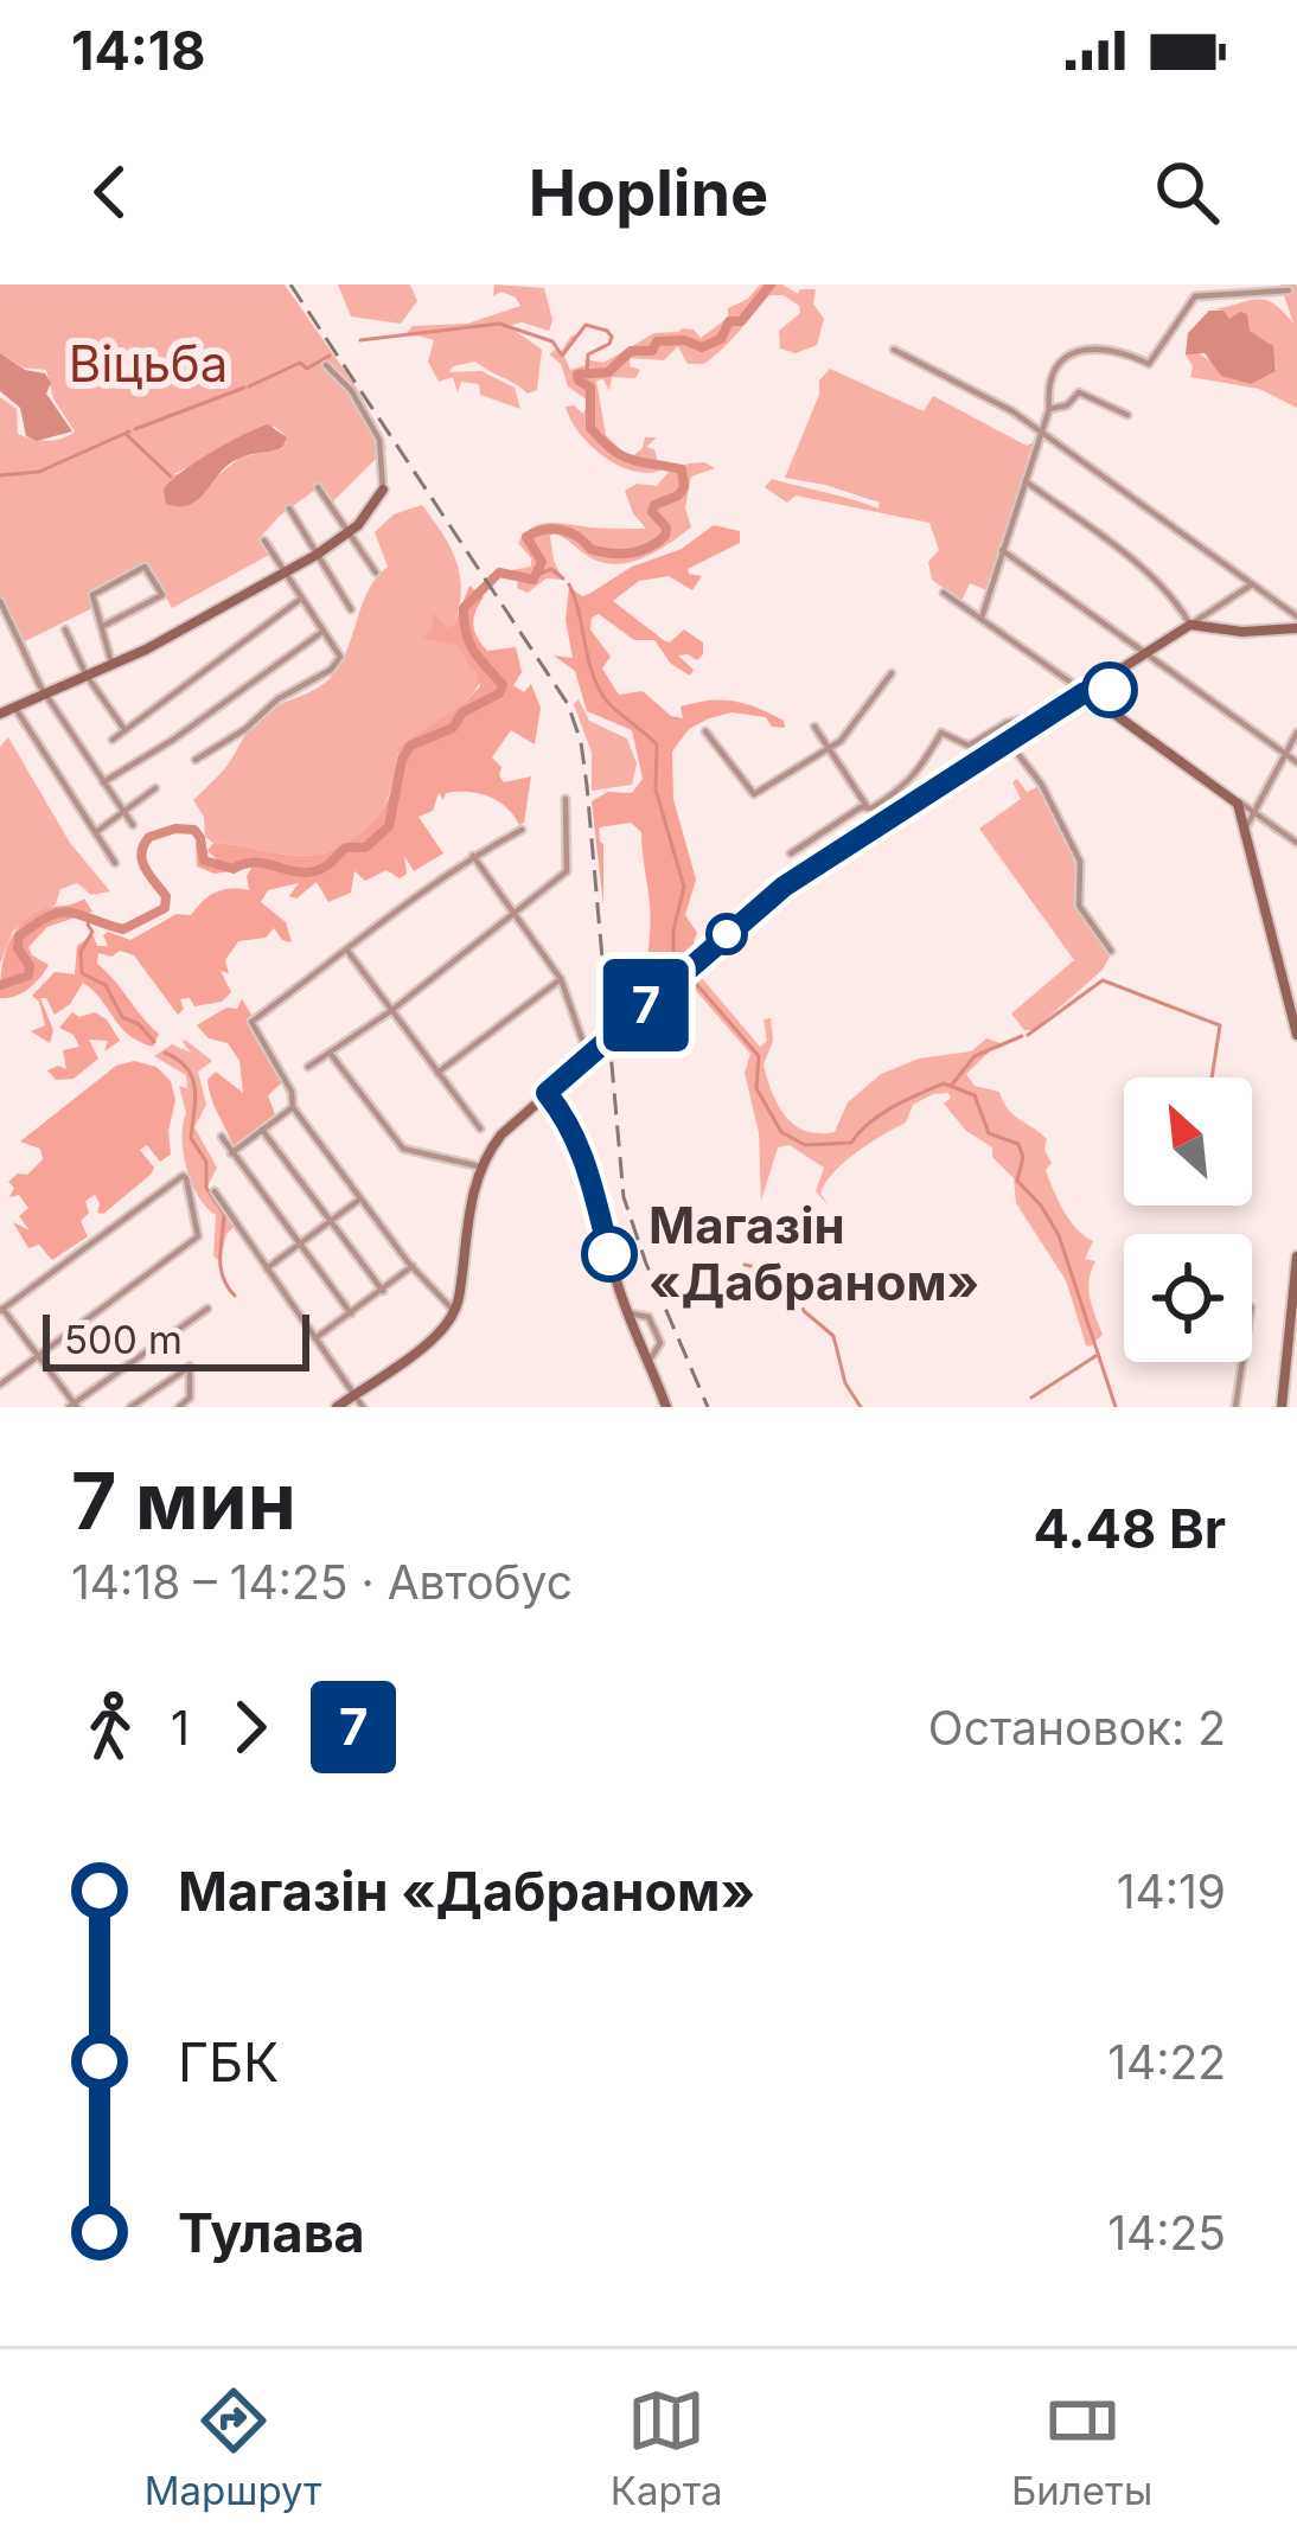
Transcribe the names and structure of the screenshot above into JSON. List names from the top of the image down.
{
  "parks": ["Віцьба"],
  "places": ["Магазін «Дабраном»"],
  "lines": ["bus line 7"],
  "scale_bar": "500 m",
  "north": "top left",
  "page": {
    "status": "14:18",
    "header": "Hopline",
    "on_map": "7",
    "scale": "500 m",
    "heading": ["7 мин", "14:18 – 14:25 · Автобус", "4.48 Br"],
    "legs": ["1", "7", "Остановок: 2"],
    "list": [
      {
        "name": "Магазін «Дабраном»",
        "value": "14:19"
      },
      {
        "name": "ГБК",
        "value": "14:22"
      },
      {
        "name": "Тулава",
        "value": "14:25"
      }
    ],
    "tabs": ["Маршрут", "Карта", "Билеты"]
  }
}
